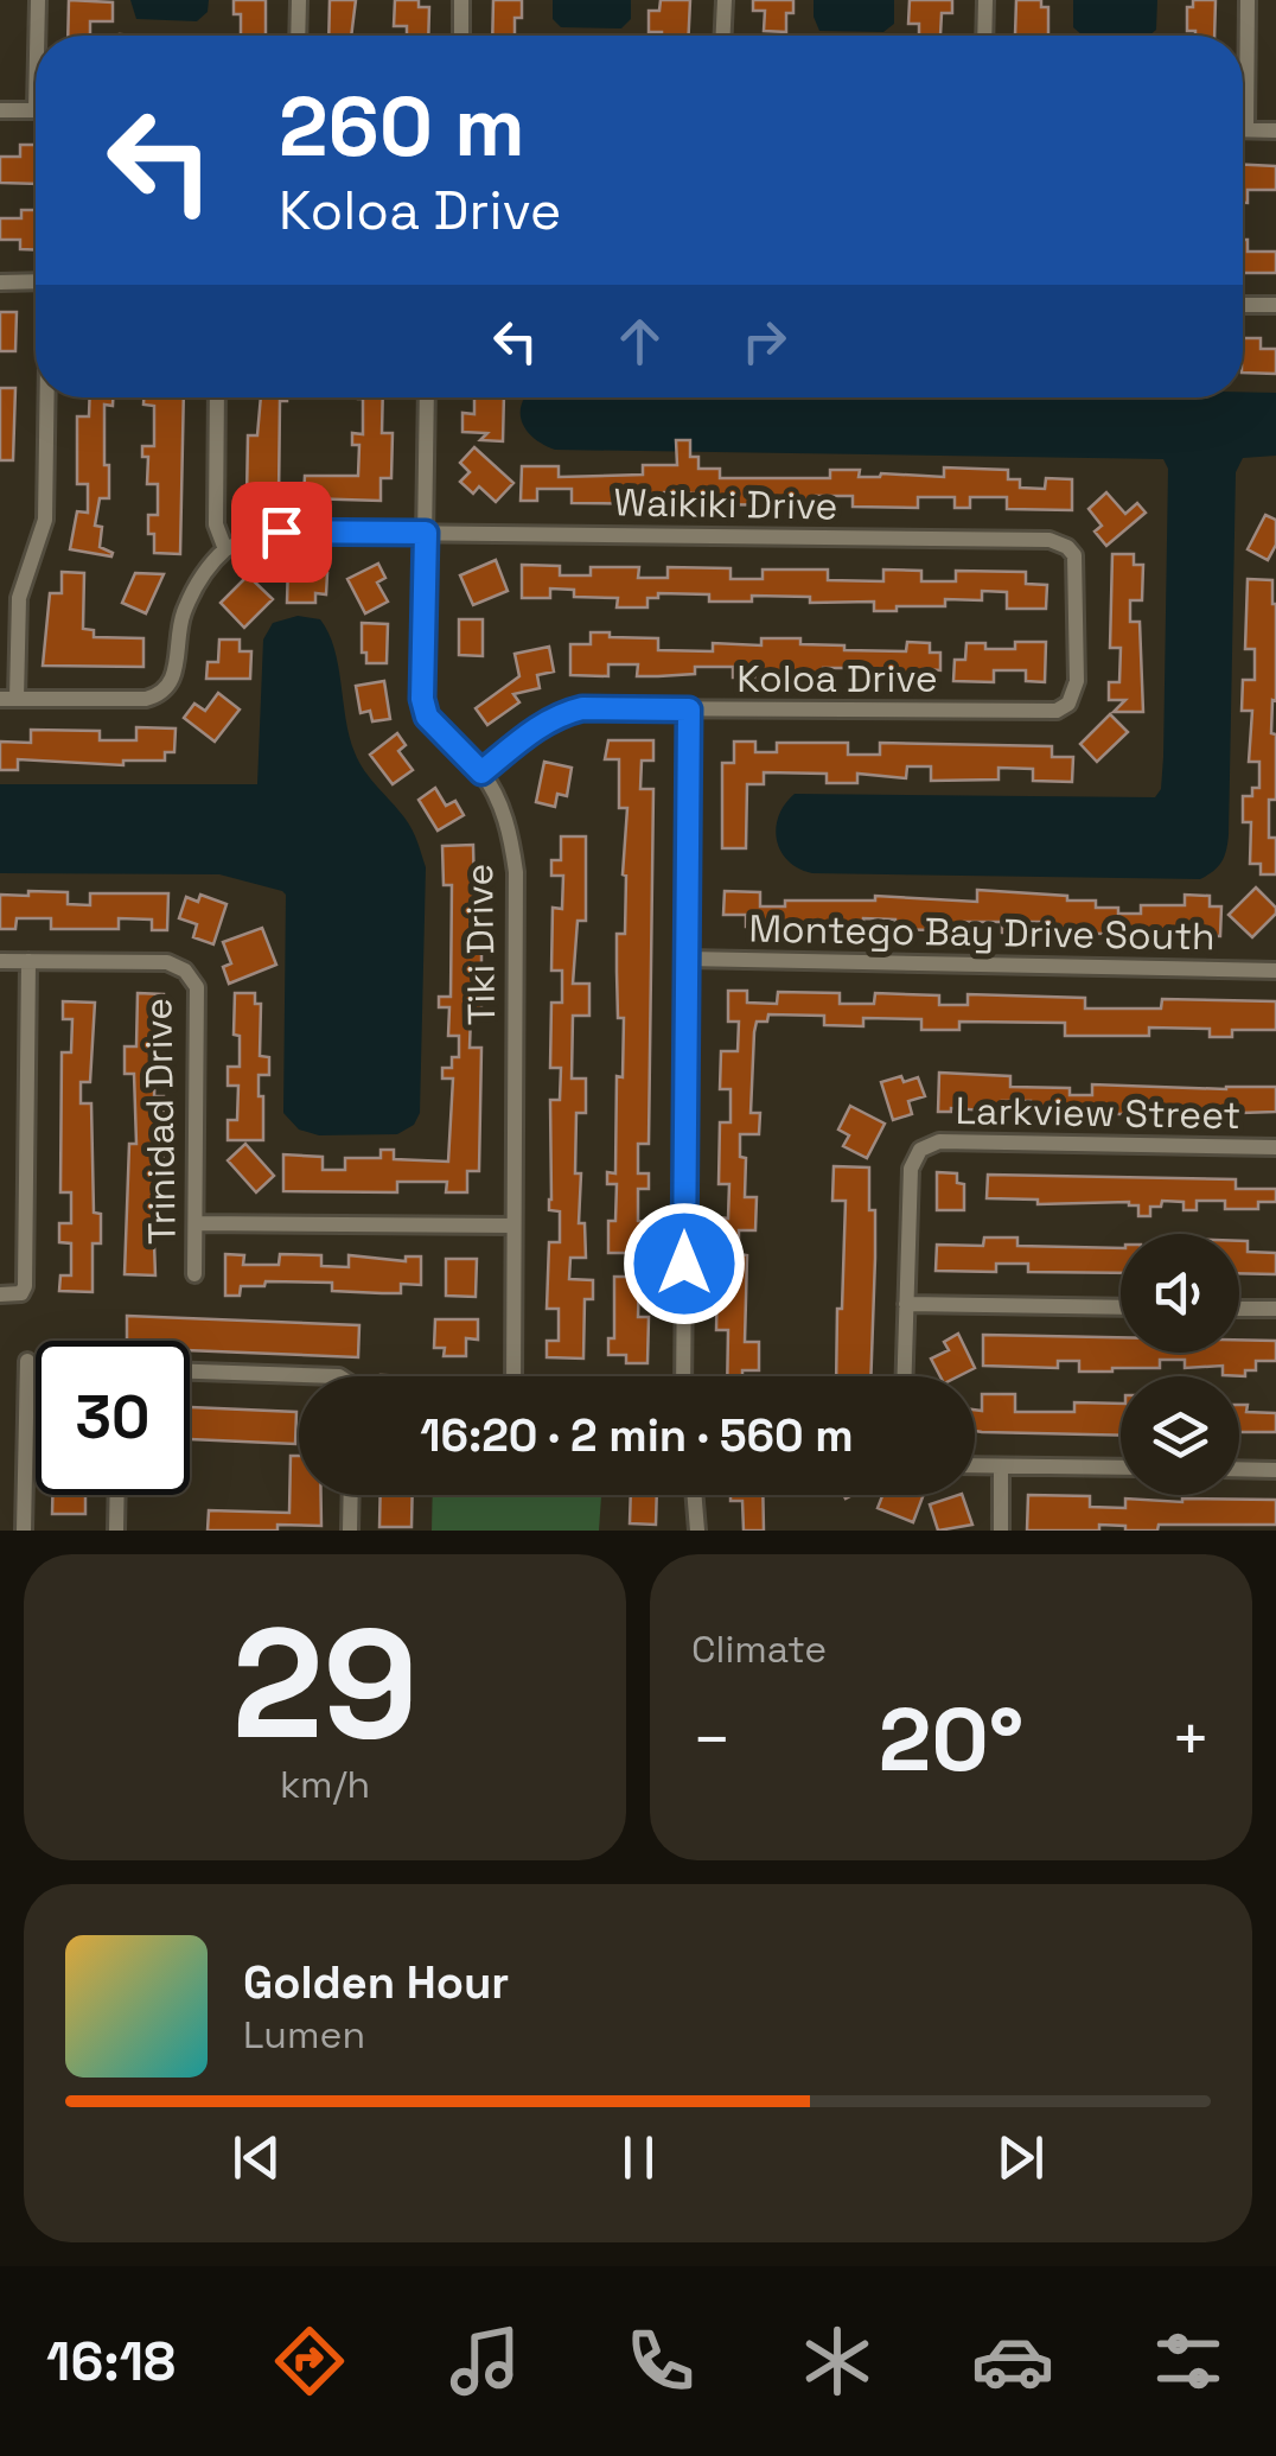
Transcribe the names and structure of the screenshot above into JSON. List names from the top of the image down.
{
  "streets": {
    "street": [
      "Waikiki Drive",
      "Koloa Drive",
      "Montego Bay Drive South",
      "Tiki Drive",
      "Larkview Street",
      "Trinidad Drive"
    ]
  },
  "crossings": [
    ["Waikiki Drive", "Koloa Drive"],
    ["Waikiki Drive", "Tiki Drive"],
    ["Koloa Drive", "Tiki Drive"]
  ],
  "page": {
    "turn": ["260 m", "Koloa Drive"],
    "limit": "30",
    "trip": "16:20 · 2 min · 560 m",
    "tile": [
      ["29", "km/h"],
      "Climate"
    ],
    "heat": ["−", "20°", "+"],
    "song": ["Golden Hour", "Lumen"],
    "tabs": "16:18"
  }
}
